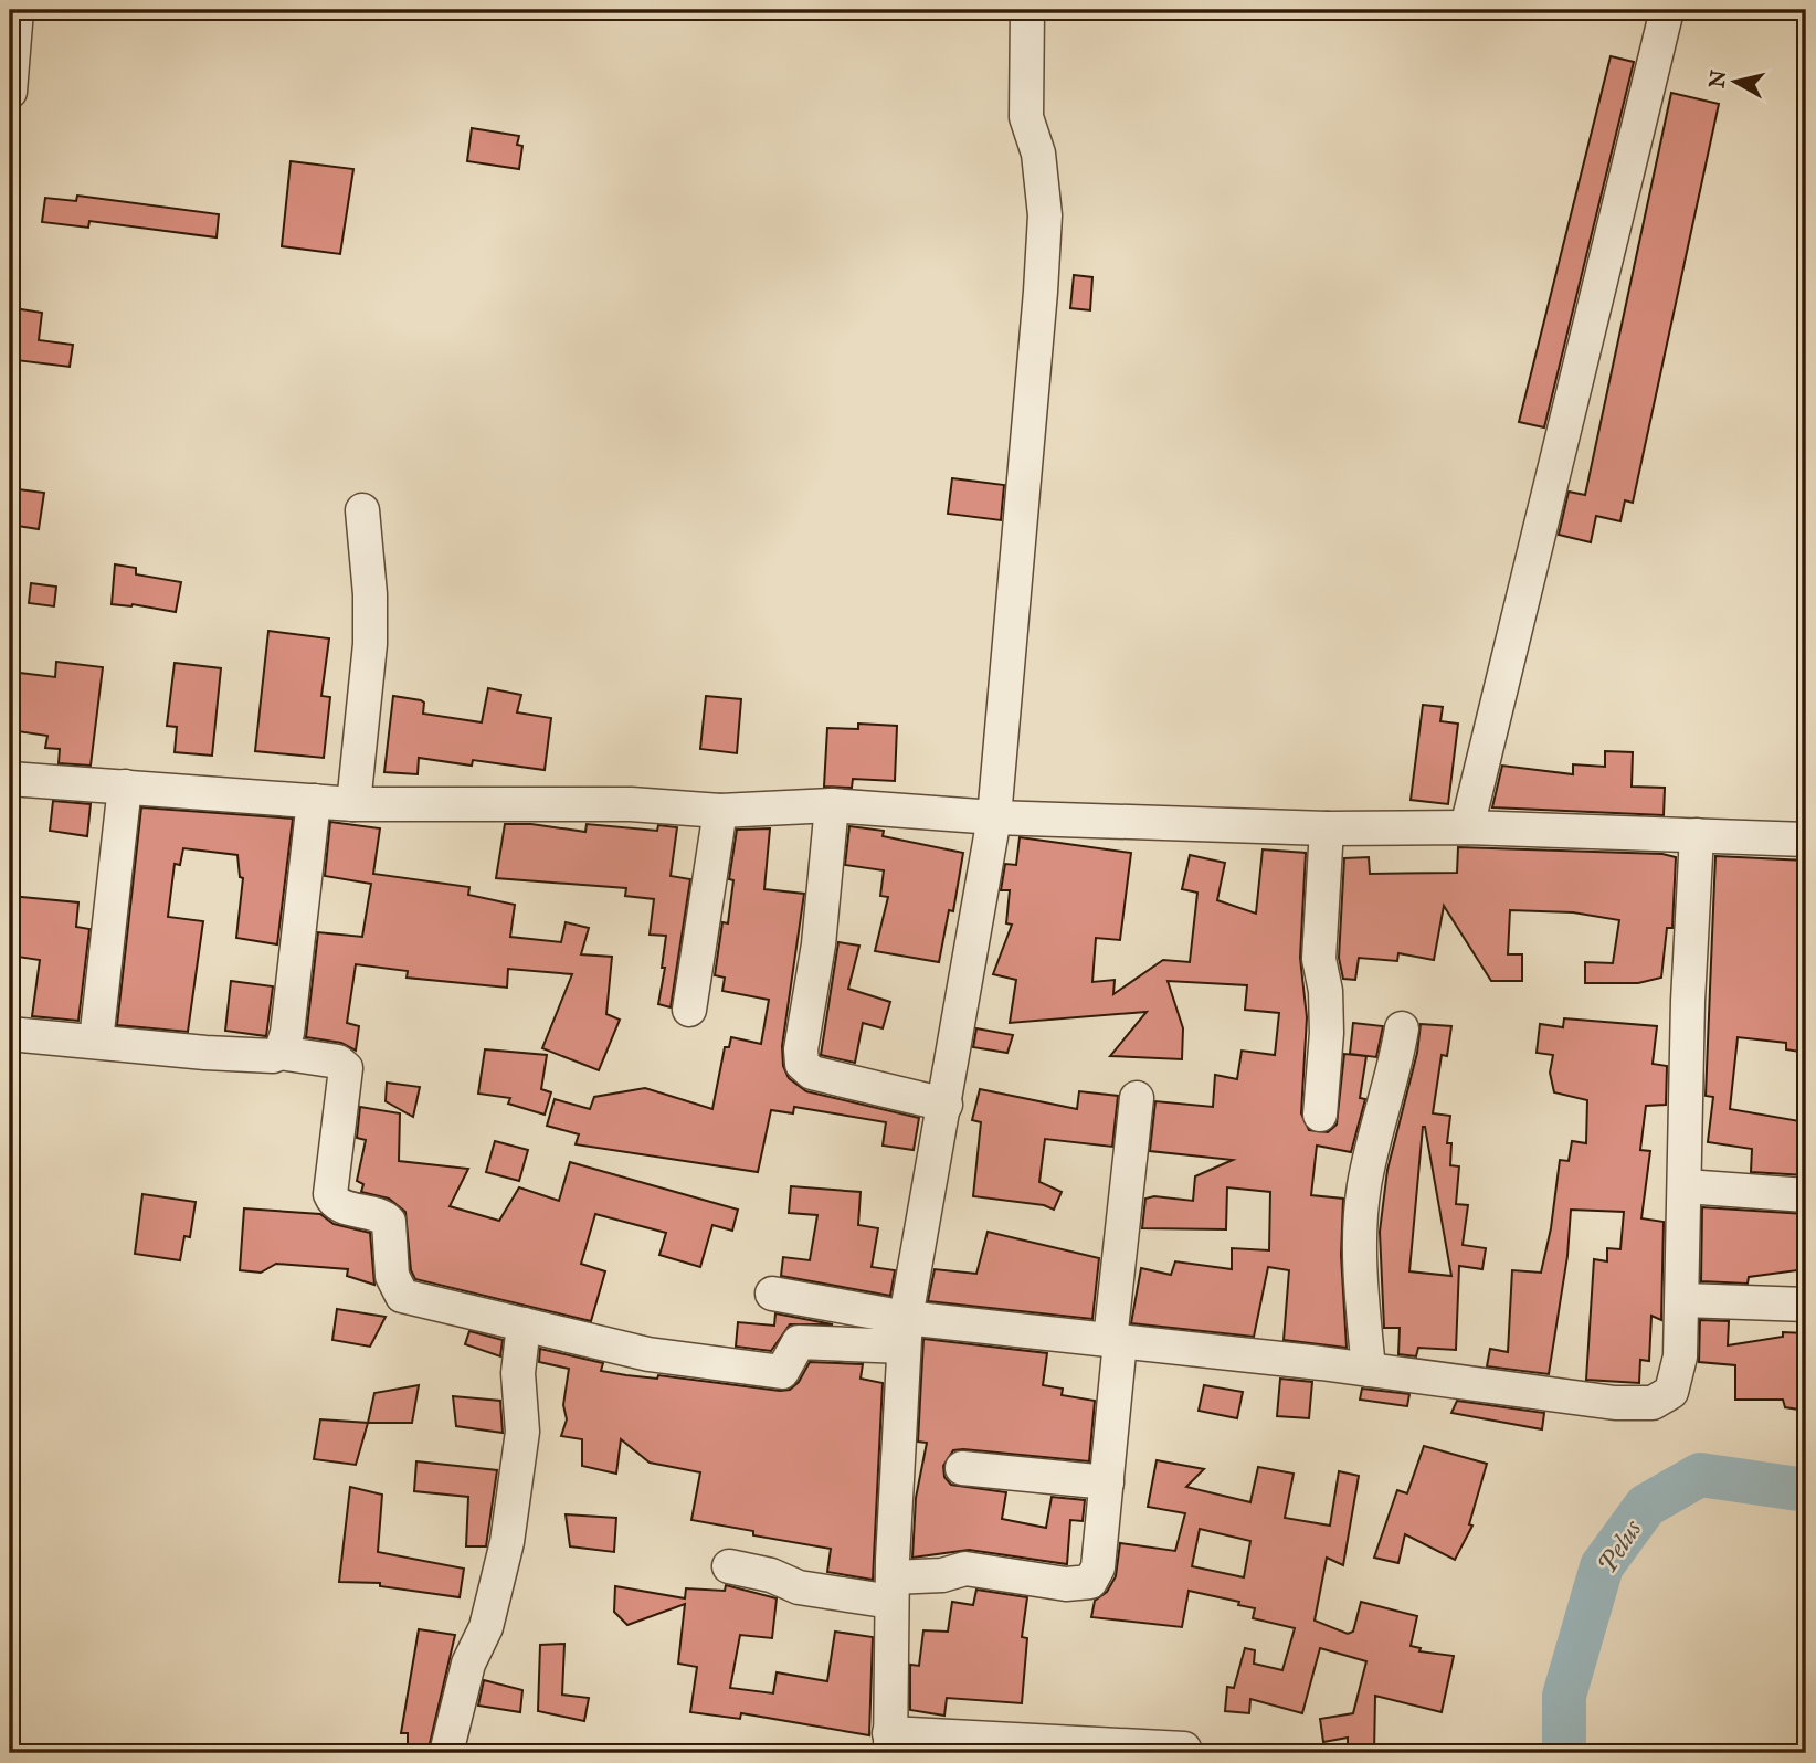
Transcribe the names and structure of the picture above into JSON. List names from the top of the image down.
{
  "water": ["Pelus"],
  "north": "left"
}
